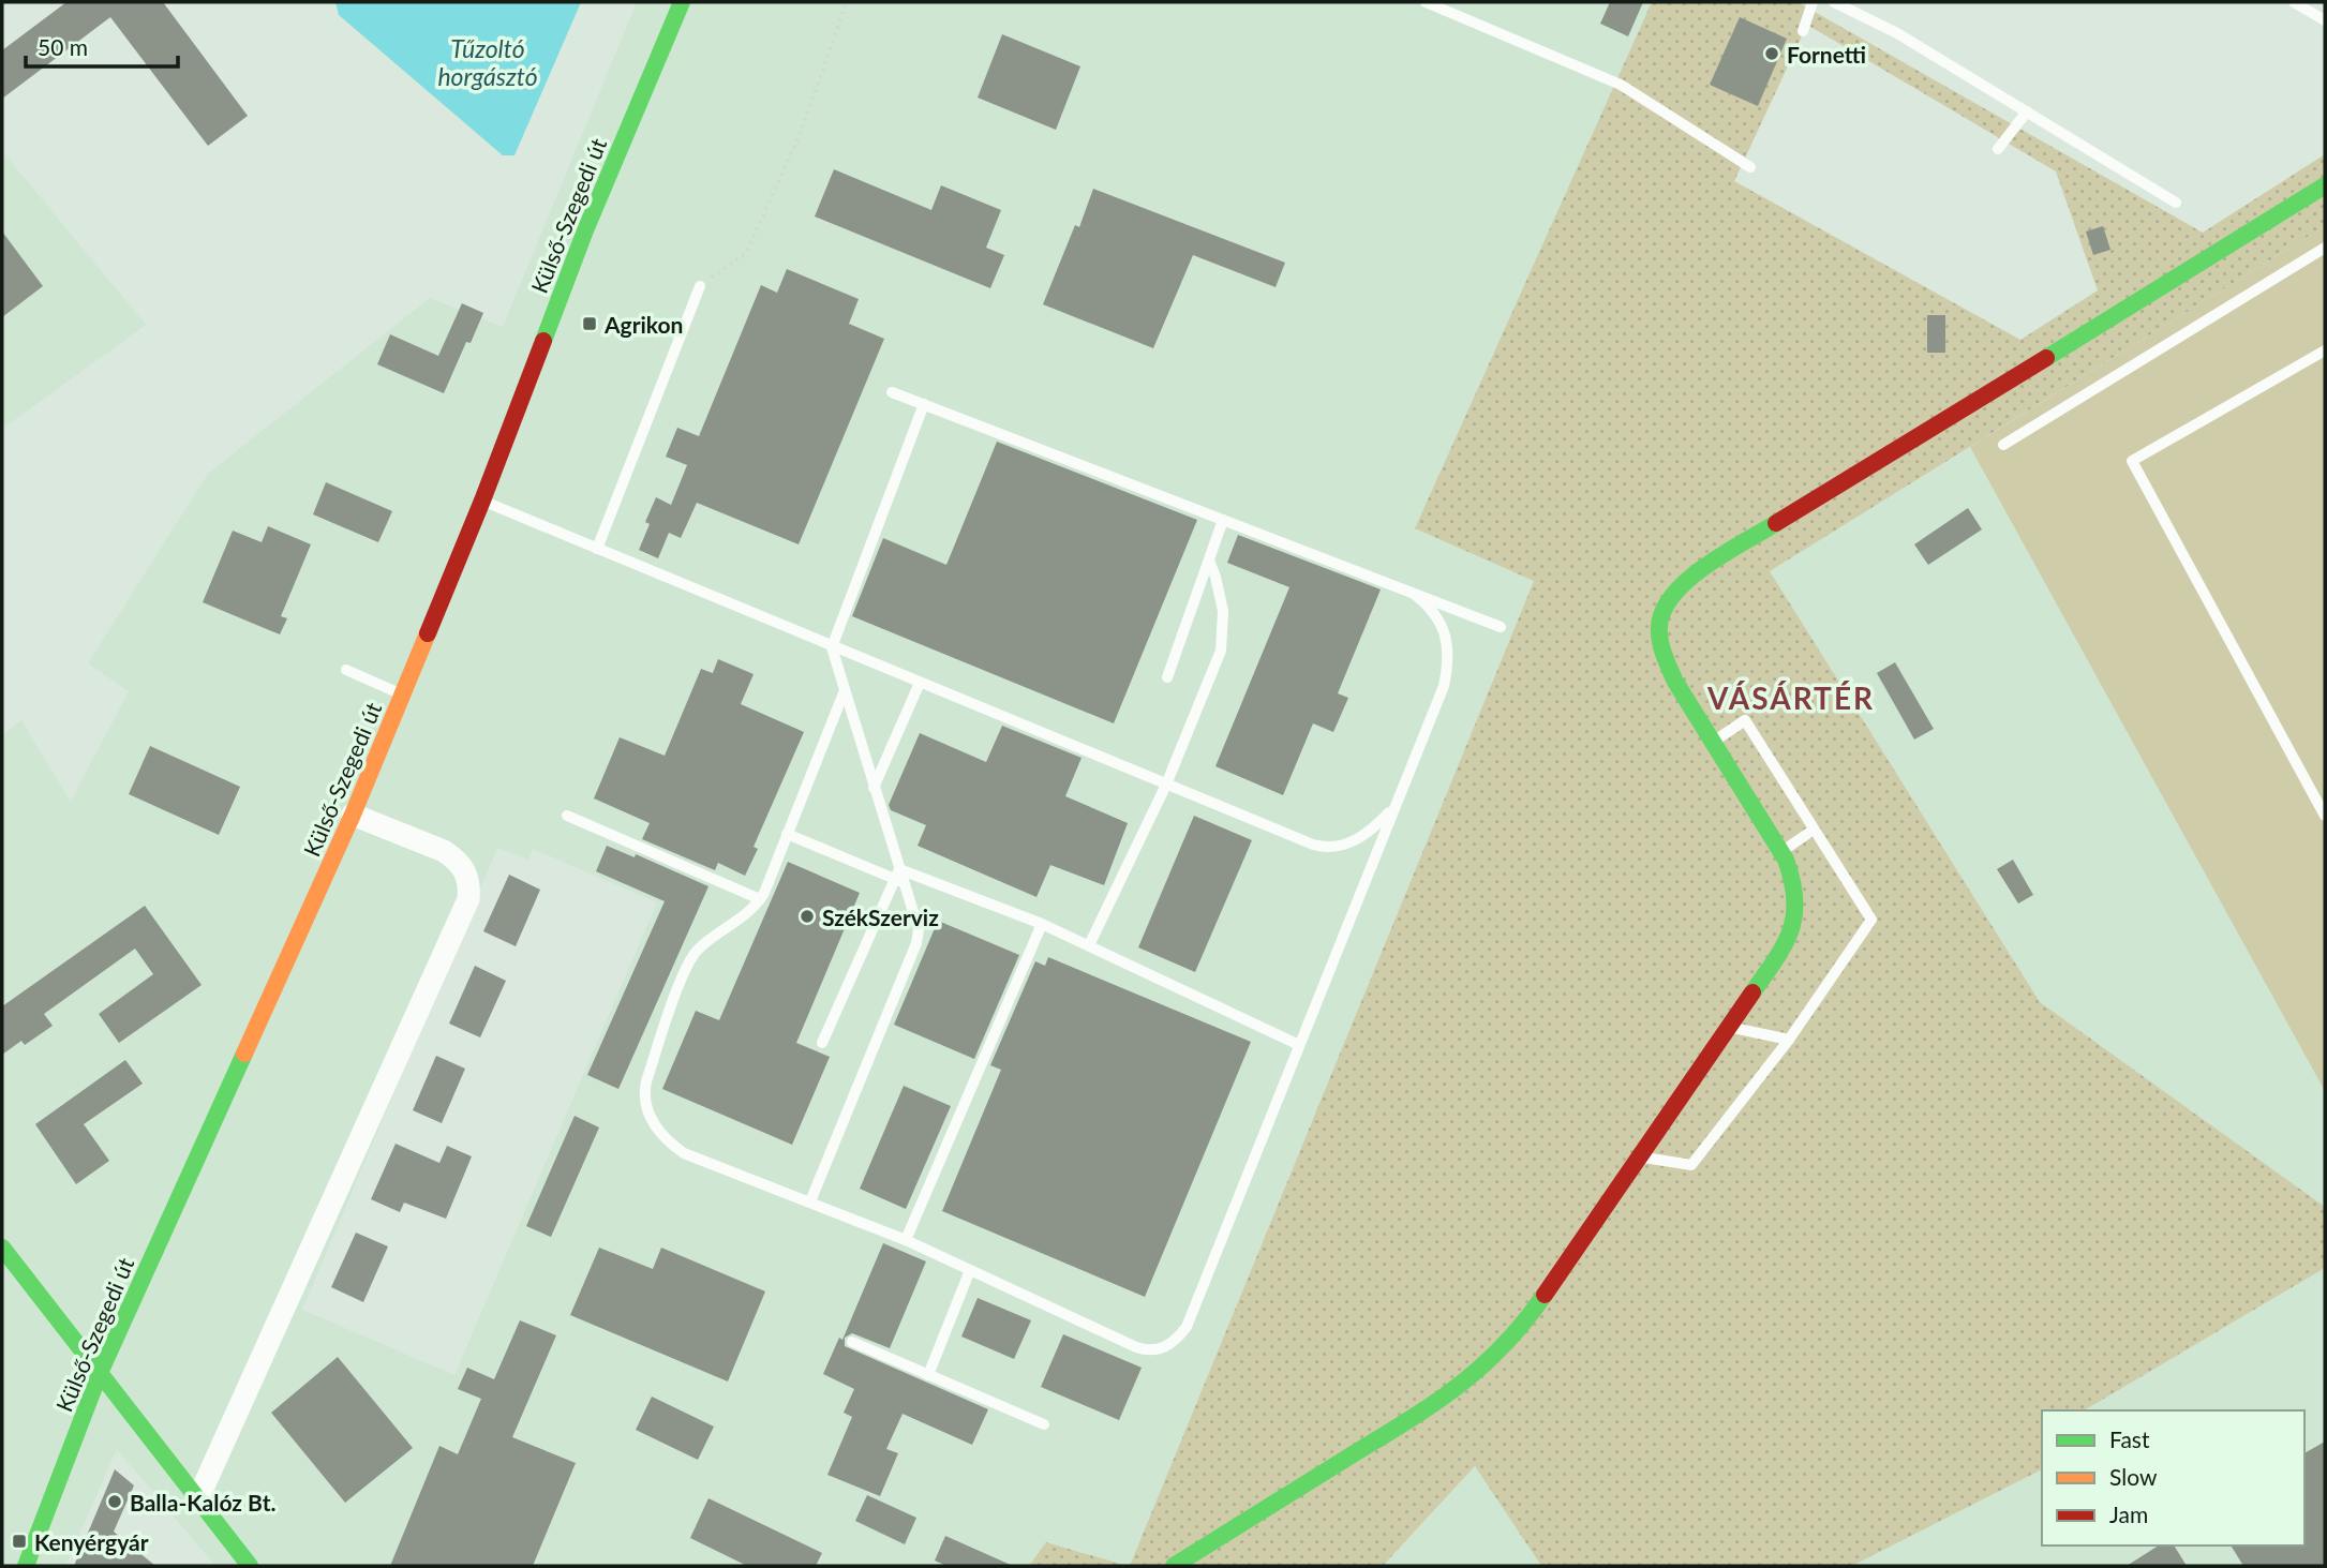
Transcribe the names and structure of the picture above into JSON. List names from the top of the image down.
{
  "streets": {
    "street": ["Külső-Szegedi út"]
  },
  "districts": ["VÁSÁRTÉR"],
  "water": ["Tűzoltó horgásztó"],
  "places": {
    "other": ["Fornetti", "SzékSzerviz", "Balla-Kalóz Bt."],
    "transit": ["Agrikon", "Kenyérgyár"]
  },
  "legend": ["Fast", "Slow", "Jam"],
  "scale_bar": "50 m"
}
